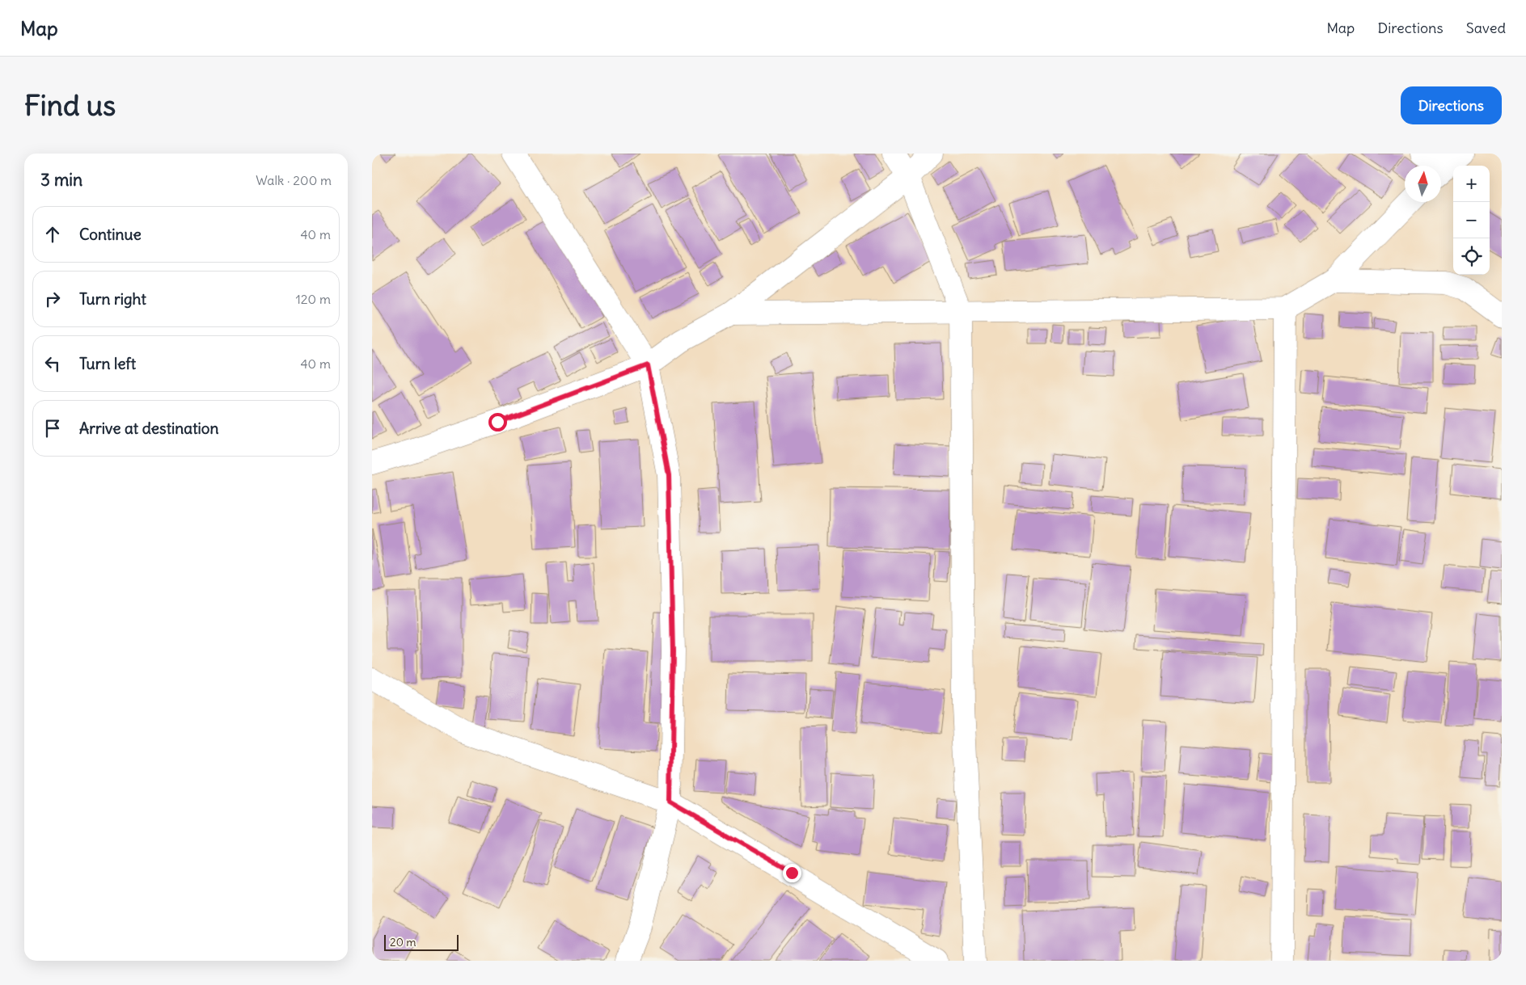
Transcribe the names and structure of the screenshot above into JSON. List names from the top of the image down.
{
  "scale_bar": "20 m",
  "north": "top",
  "page": {
    "header": "Map",
    "nav": ["Map", "Directions", "Saved"],
    "buttons": "Directions",
    "title": "Find us",
    "heading": ["3 min", "Walk · 200 m"],
    "map_buttons": ["+", "−"],
    "list": [
      ["Continue", "40 m"],
      ["Turn right", "120 m"],
      ["Turn left", "40 m"],
      "Arrive at destination"
    ],
    "scale": "20 m"
  }
}
